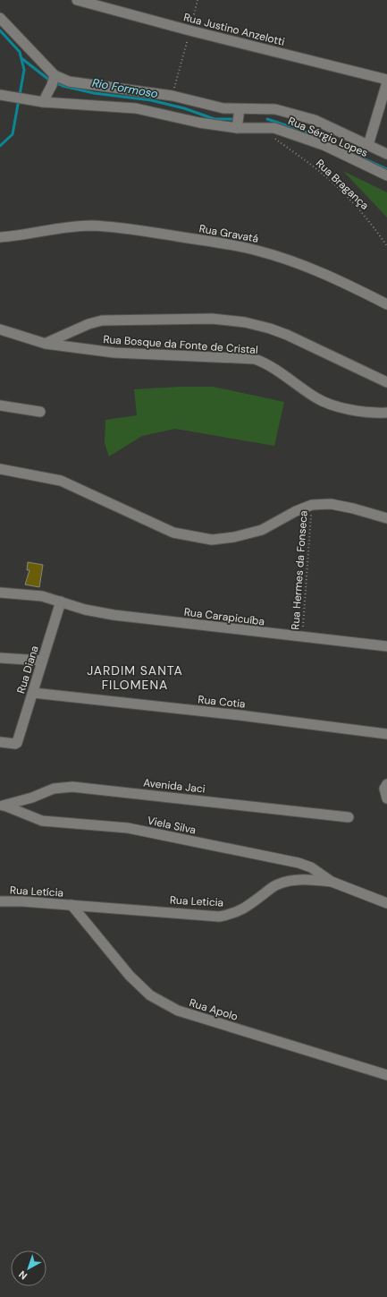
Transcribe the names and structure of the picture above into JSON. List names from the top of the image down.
{
  "streets": {
    "street": [
      "Rua Justino Anzelotti",
      "Rua Sérgio Lopes",
      "Rua Gravatá",
      "Rua Bosque da Fonte de Cristal",
      "Rua Carapicuíba",
      "Rua Diana",
      "Rua Cotia",
      "Avenida Jaci",
      "Viela Silva",
      "Rua Letícia",
      "Rua Leticia",
      "Rua Apolo"
    ],
    "path": ["Rua Bragança", "Rua Hermes da Fonseca"]
  },
  "crossings": [
    ["Rua Sérgio Lopes", "Rua Bragança"],
    ["Rua Hermes da Fonseca", "Rua Carapicuíba"],
    ["Rua Carapicuíba", "Rua Diana"],
    ["Rua Diana", "Rua Cotia"],
    ["Avenida Jaci", "Viela Silva"],
    ["Viela Silva", "Rua Leticia"],
    ["Rua Letícia", "Rua Leticia"],
    ["Rua Letícia", "Rua Apolo"],
    ["Rua Leticia", "Rua Apolo"]
  ],
  "districts": ["JARDIM SANTA FILOMENA"],
  "water": ["Rio Formoso"],
  "north": "bottom left"
}
